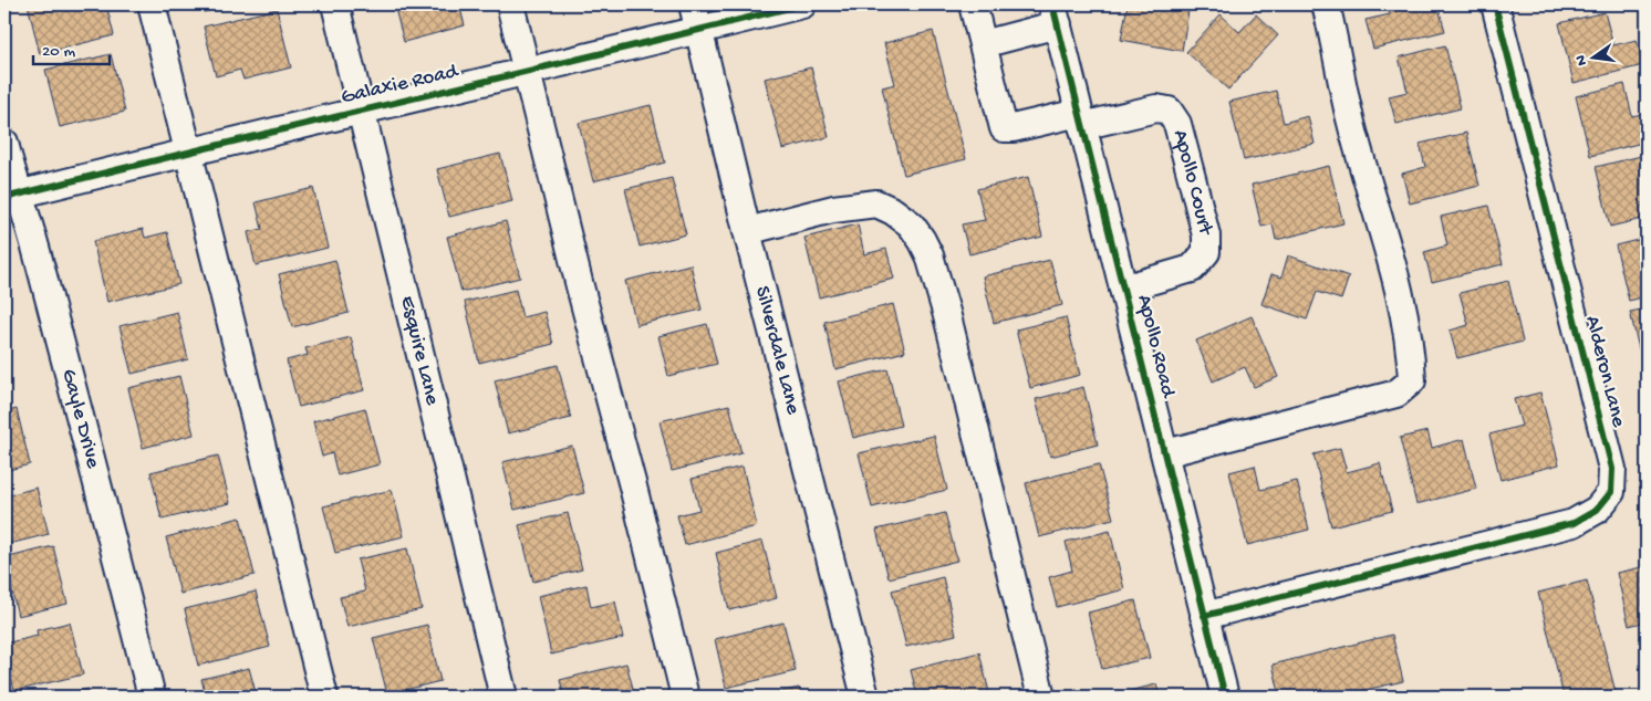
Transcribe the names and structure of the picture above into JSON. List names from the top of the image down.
{
  "streets": {
    "street": [
      "Galaxie Road",
      "Apollo Court",
      "Apollo Road",
      "Esquire Lane",
      "Silverdale Lane",
      "Alderon Lane",
      "Gayle Drive"
    ]
  },
  "crossings": [
    ["Galaxie Road", "Esquire Lane"],
    ["Galaxie Road", "Silverdale Lane"],
    ["Galaxie Road", "Gayle Drive"],
    ["Apollo Court", "Apollo Road"],
    ["Apollo Road", "Alderon Lane"]
  ],
  "scale_bar": "20 m",
  "north": "left"
}
